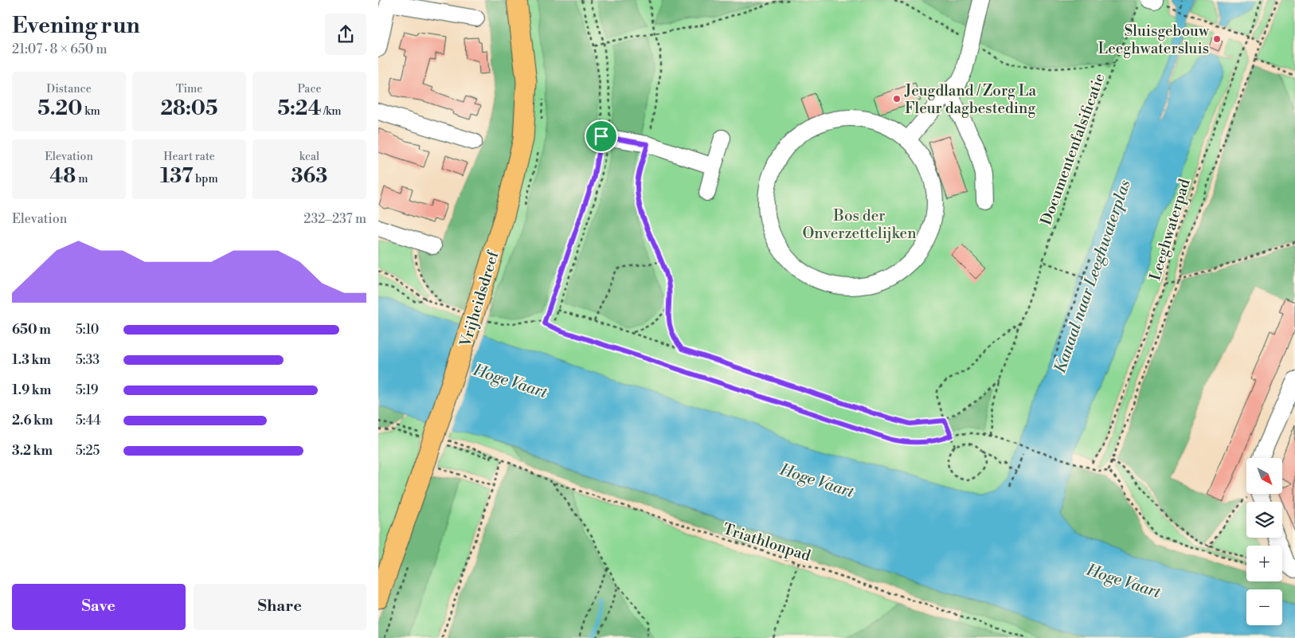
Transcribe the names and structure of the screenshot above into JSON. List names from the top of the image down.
{
  "streets": {
    "main road": ["Vrijheidsdreef"],
    "path": ["Documentenfalsificatie", "Leeghwaterpad", "Triathlonpad"]
  },
  "water": ["Kanaal naar Leeghwaterplas", "Hoge Vaart"],
  "parks": ["Bos der Onverzettelijken"],
  "places": ["Sluisgebouw Leeghwatersluis", "Jeugdland / Zorg La Fleur dagbesteding"],
  "north": "bottom right",
  "page": {
    "heading": ["Evening run", "21:07 · 8 × 650 m"],
    "stats": [
      ["Distance", "5.20 km"],
      ["Time", "28:05"],
      ["Pace", "5:24 /km"],
      ["Elevation", "48 m"],
      ["Heart rate", "137 bpm"],
      ["kcal", "363"]
    ],
    "chart": ["Elevation", "232–237 m"],
    "list": [
      {
        "name": "650 m",
        "note": "5:10"
      },
      {
        "name": "1.3 km",
        "note": "5:33"
      },
      {
        "name": "1.9 km",
        "note": "5:19"
      },
      {
        "name": "2.6 km",
        "note": "5:44"
      },
      {
        "name": "3.2 km",
        "note": "5:25"
      }
    ],
    "map_buttons": ["+", "−"],
    "buttons": ["Save", "Share"]
  }
}
